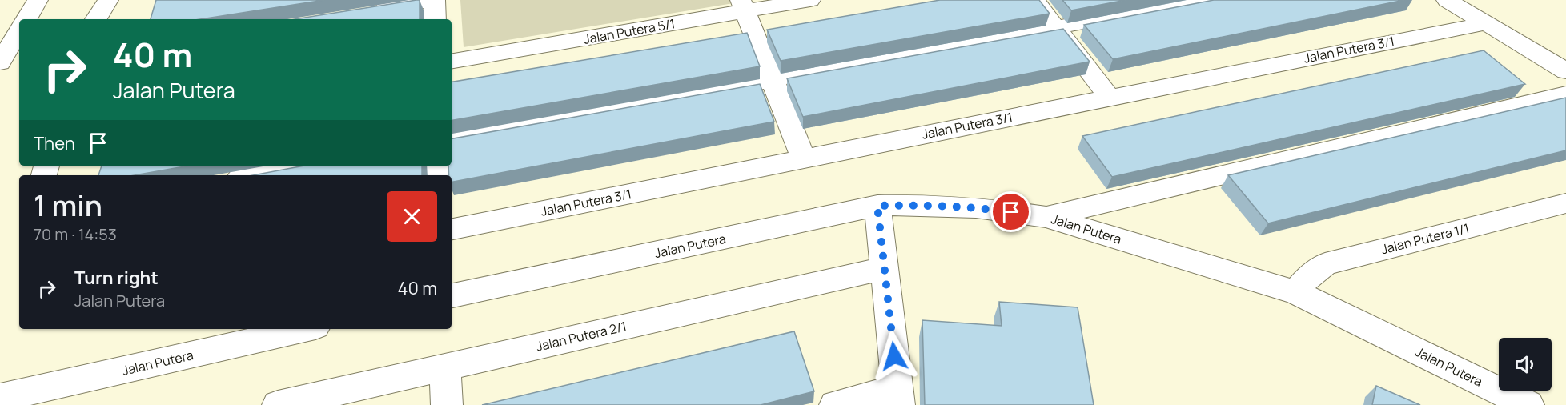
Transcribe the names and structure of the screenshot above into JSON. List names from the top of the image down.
{
  "streets": {
    "street": [
      "Jalan Putera 5/1",
      "Jalan Putera 3/1",
      "Jalan Putera",
      "Jalan Putera 1/1",
      "Jalan Putera 2/1"
    ]
  },
  "crossings": [
    ["Jalan Putera", "Jalan Putera 1/1"]
  ],
  "page": {
    "turn": ["40 m", "Jalan Putera"],
    "then": "Then",
    "heading": ["1 min", "70 m · 14:53"],
    "list": [
      {
        "name": "Turn right",
        "note": "Jalan Putera",
        "value": "40 m"
      }
    ]
  }
}
